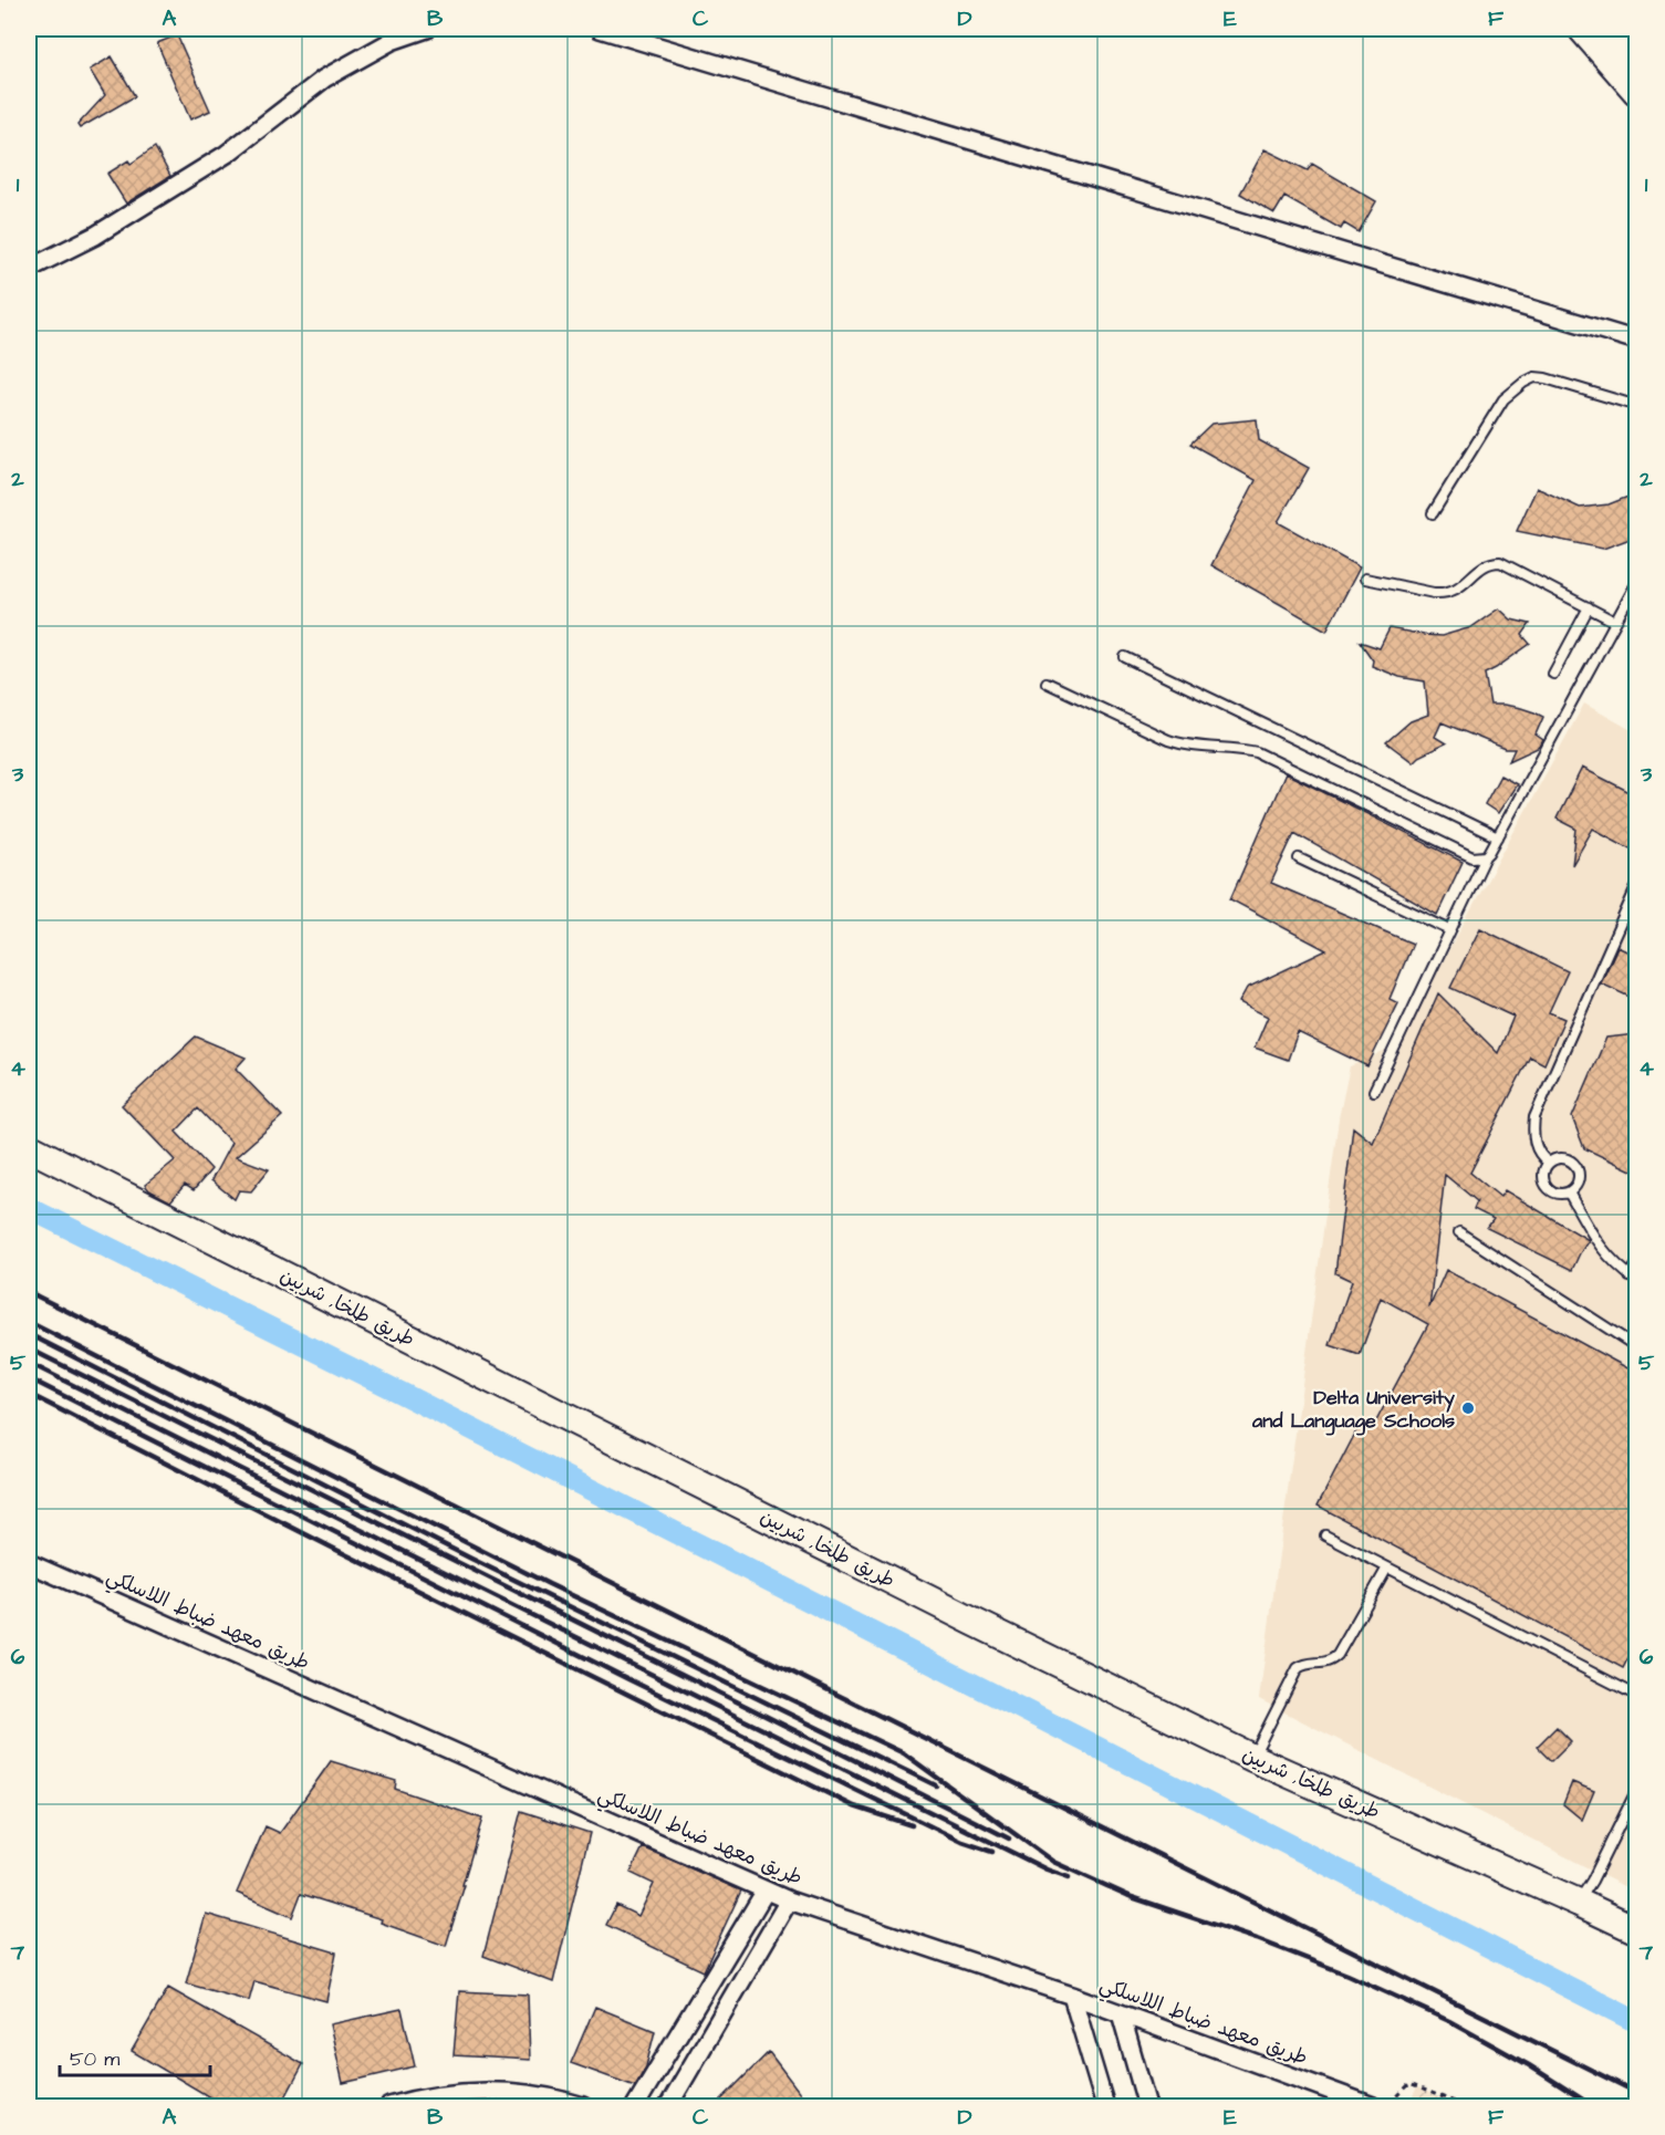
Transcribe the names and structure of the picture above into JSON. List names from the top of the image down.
{
  "streets": {
    "main road": ["طريق طلخا, شربين"],
    "street": ["طريق معهد ضباط اللاسلكي"]
  },
  "places": ["Delta University and Language Schools"],
  "scale_bar": "50 m",
  "grid": {
    "columns": [
      "A",
      "B",
      "C",
      "D",
      "E",
      "F"
    ],
    "rows": [
      "1",
      "2",
      "3",
      "4",
      "5",
      "6",
      "7"
    ]
  }
}
